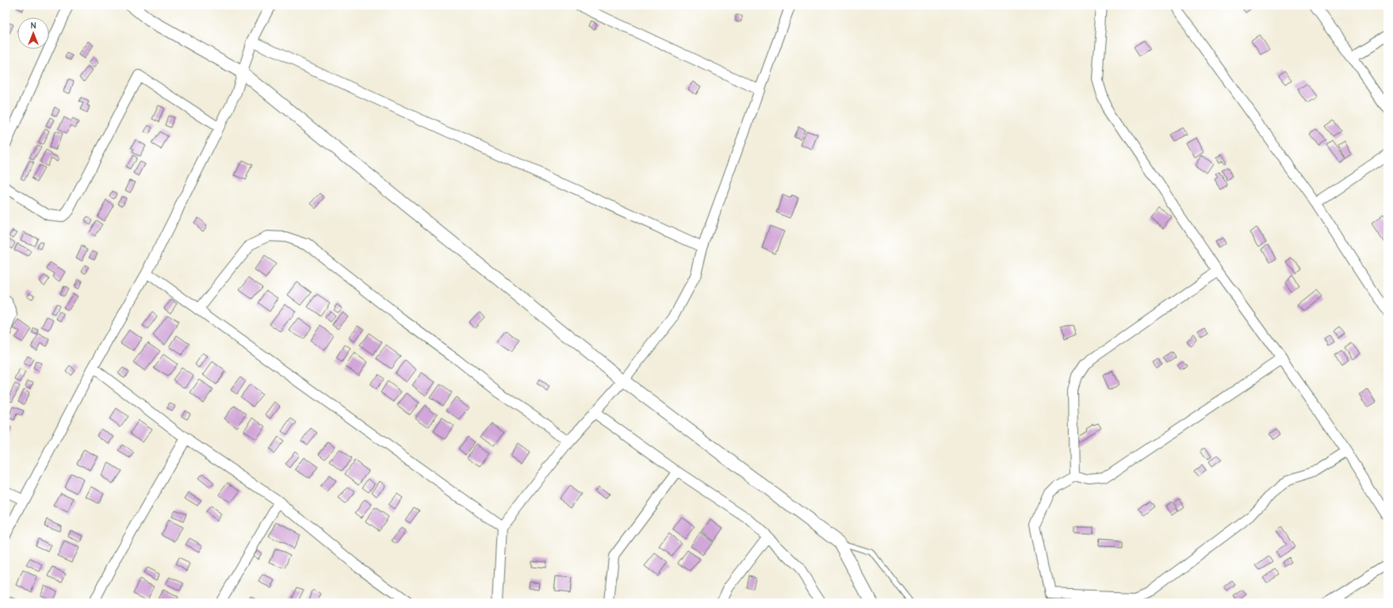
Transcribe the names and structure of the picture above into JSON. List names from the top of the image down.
{
  "north": "top"
}
